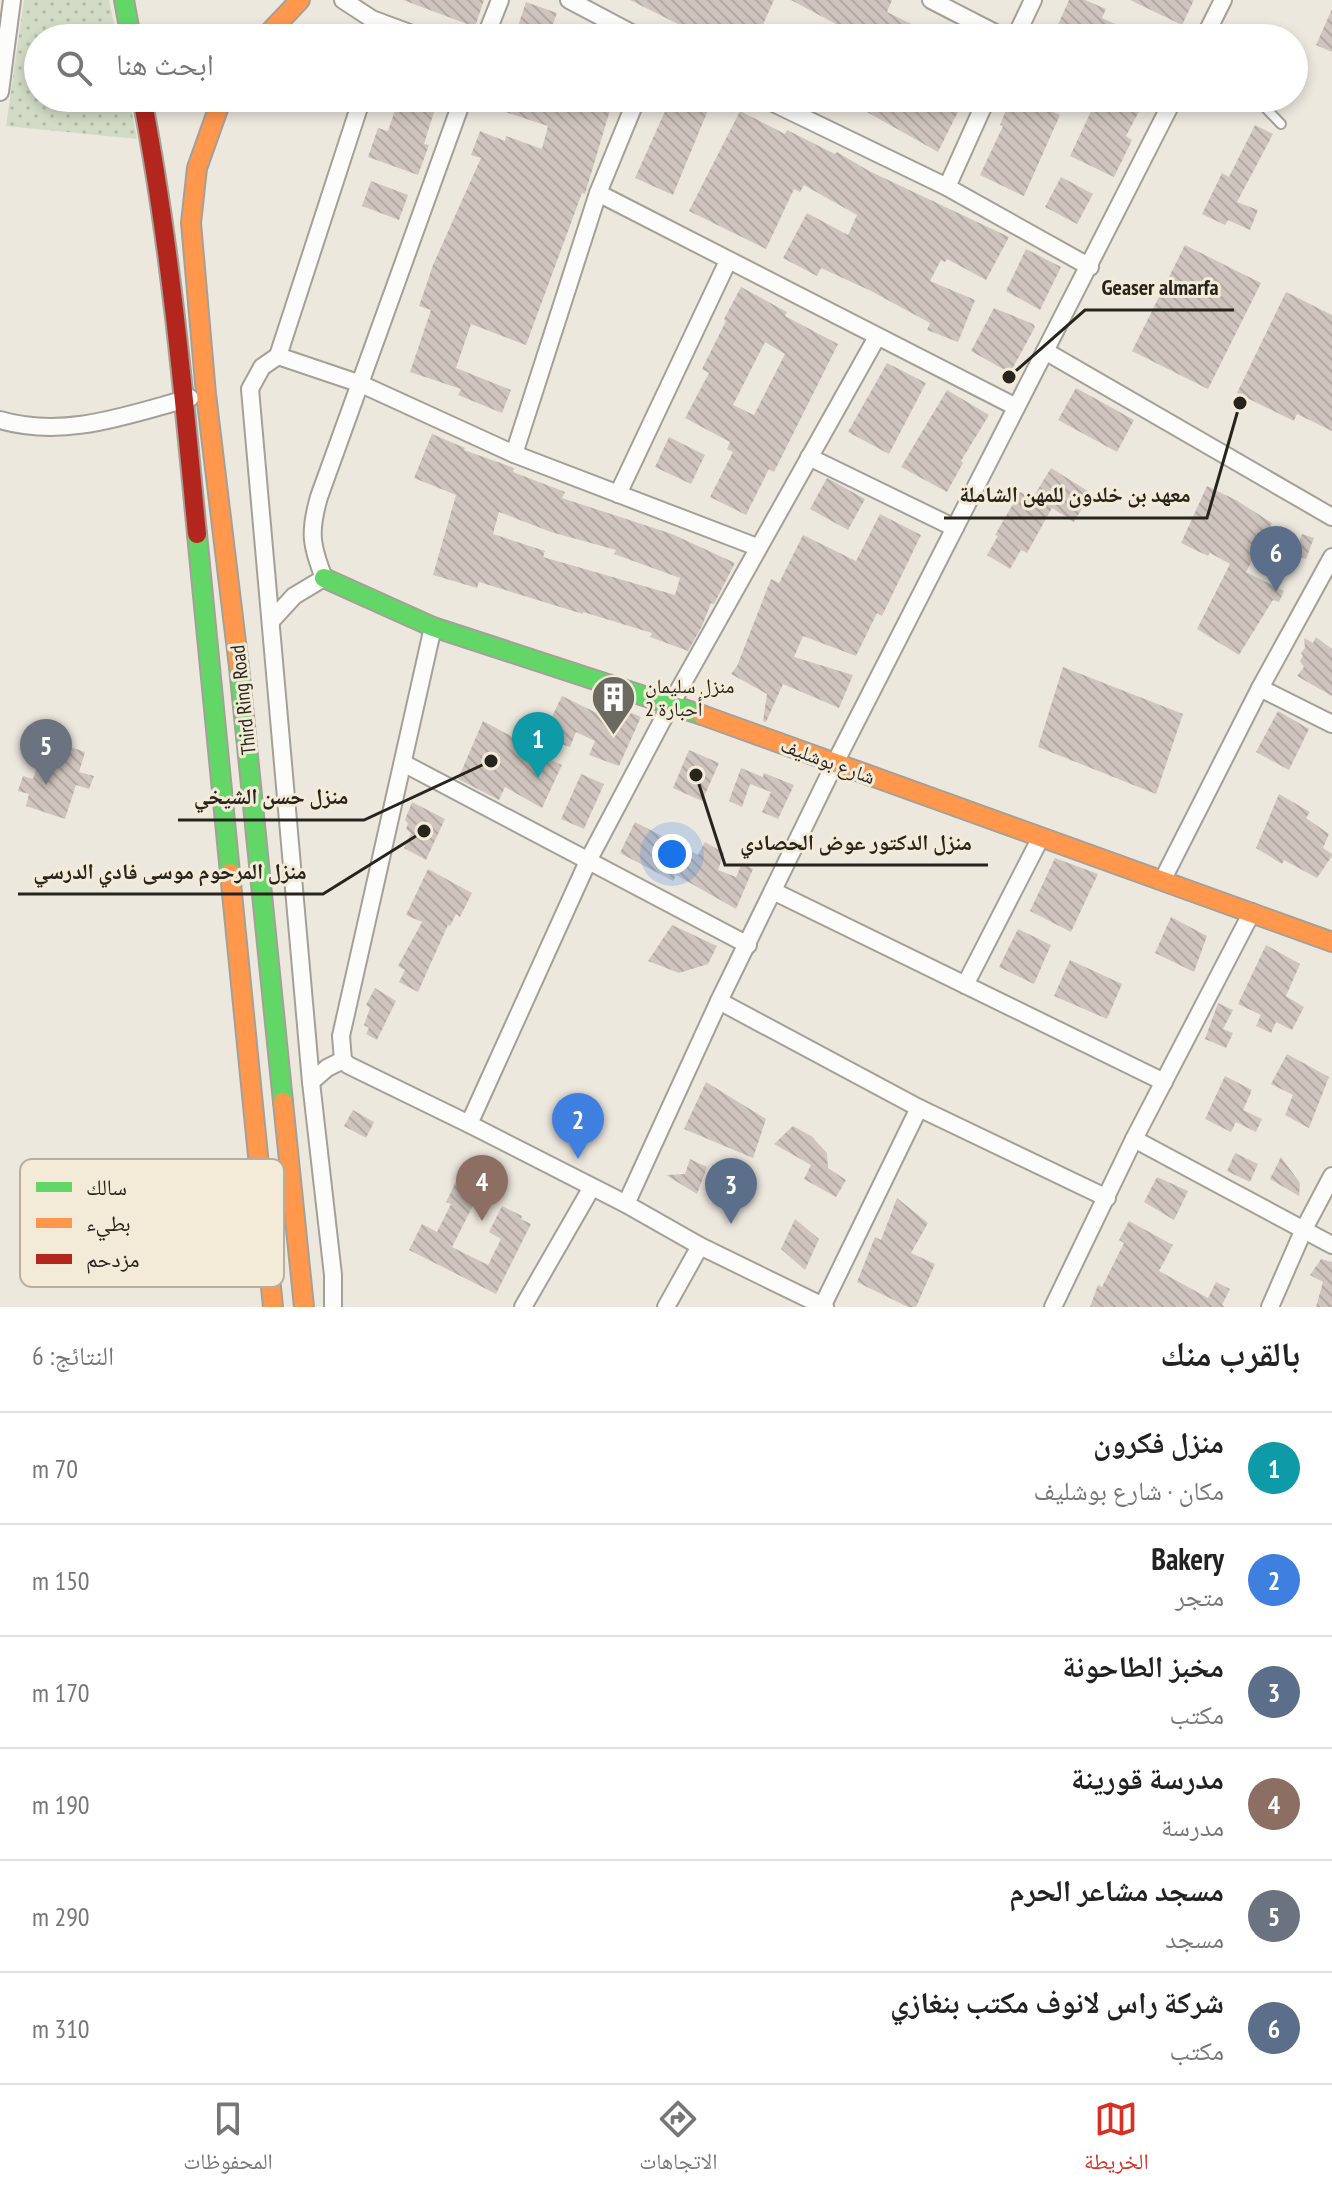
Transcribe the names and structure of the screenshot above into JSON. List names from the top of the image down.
{
  "streets": {
    "main road": ["Third Ring Road", "شارع بوشليف"]
  },
  "places": {
    "other": [
      "Geaser almarfa",
      "معهد بن خلدون للمهن الشاملة",
      "منزل حسن الشيخي",
      "منزل الدكتور عوض الحصادي",
      "منزل المرحوم موسى فادي الدرسي"
    ],
    "building": ["منزل سليمان أحبارة 2"]
  },
  "legend": ["سالك", "بطيء", "مزدحم"],
  "page": {
    "search": "ابحث هنا",
    "pins": [
      "6",
      "1",
      "5",
      "2",
      "4",
      "3"
    ],
    "heading": ["بالقرب منك", "النتائج: 6"],
    "list": [
      {
        "mark": "1",
        "name": "منزل فكرون",
        "note": "مكان · شارع بوشليف",
        "value": "70 m"
      },
      {
        "mark": "2",
        "name": "Bakery",
        "note": "متجر",
        "value": "150 m"
      },
      {
        "mark": "3",
        "name": "مخبز الطاحونة",
        "note": "مكتب",
        "value": "170 m"
      },
      {
        "mark": "4",
        "name": "مدرسة قورينة",
        "note": "مدرسة",
        "value": "190 m"
      },
      {
        "mark": "5",
        "name": "مسجد مشاعر الحرم",
        "note": "مسجد",
        "value": "290 m"
      },
      {
        "mark": "6",
        "name": "شركة راس لانوف مكتب بنغازي",
        "note": "مكتب",
        "value": "310 m"
      }
    ],
    "nav": ["الخريطة", "الاتجاهات", "المحفوظات"]
  }
}
